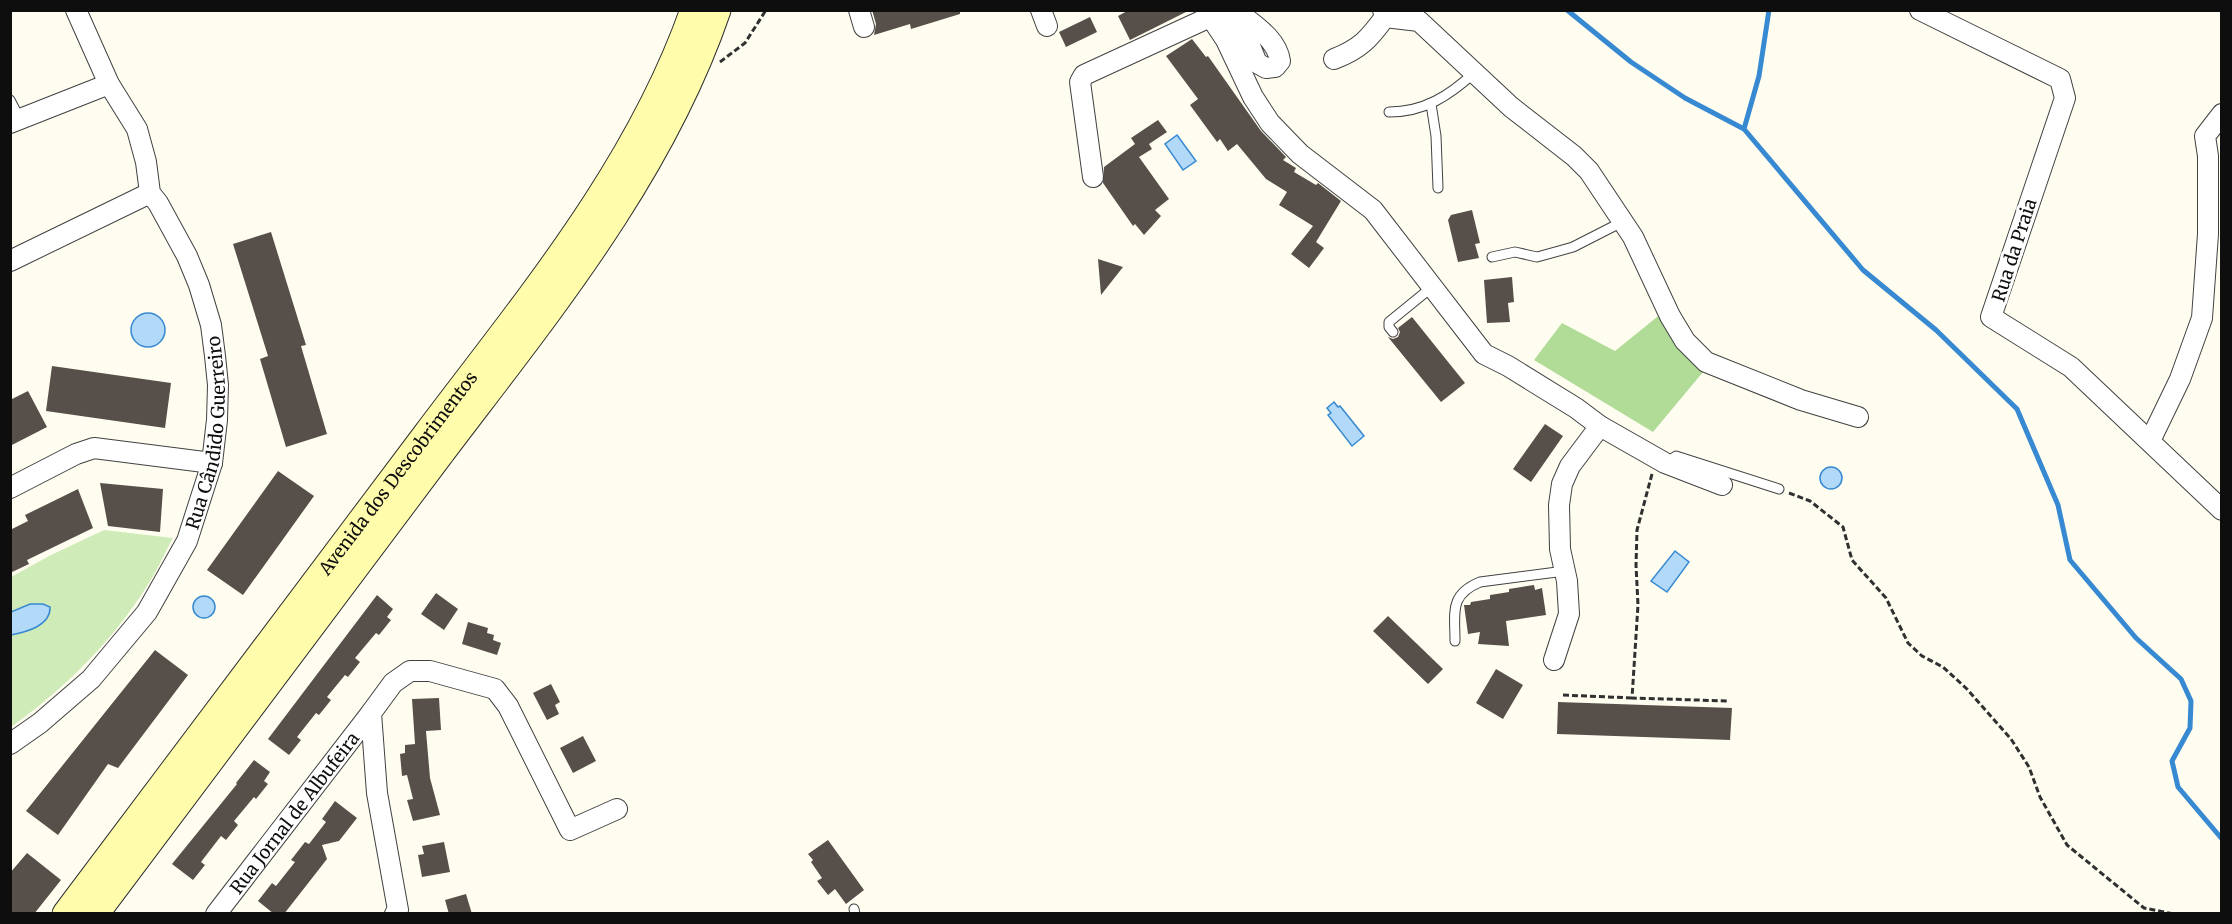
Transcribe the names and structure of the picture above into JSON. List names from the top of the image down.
{
  "streets": {
    "street": [
      "Rua da Praia",
      "Rua Cândido Guerreiro",
      "Avenida dos Descobrimentos",
      "Rua Jornal de Albufeira"
    ]
  }
}
